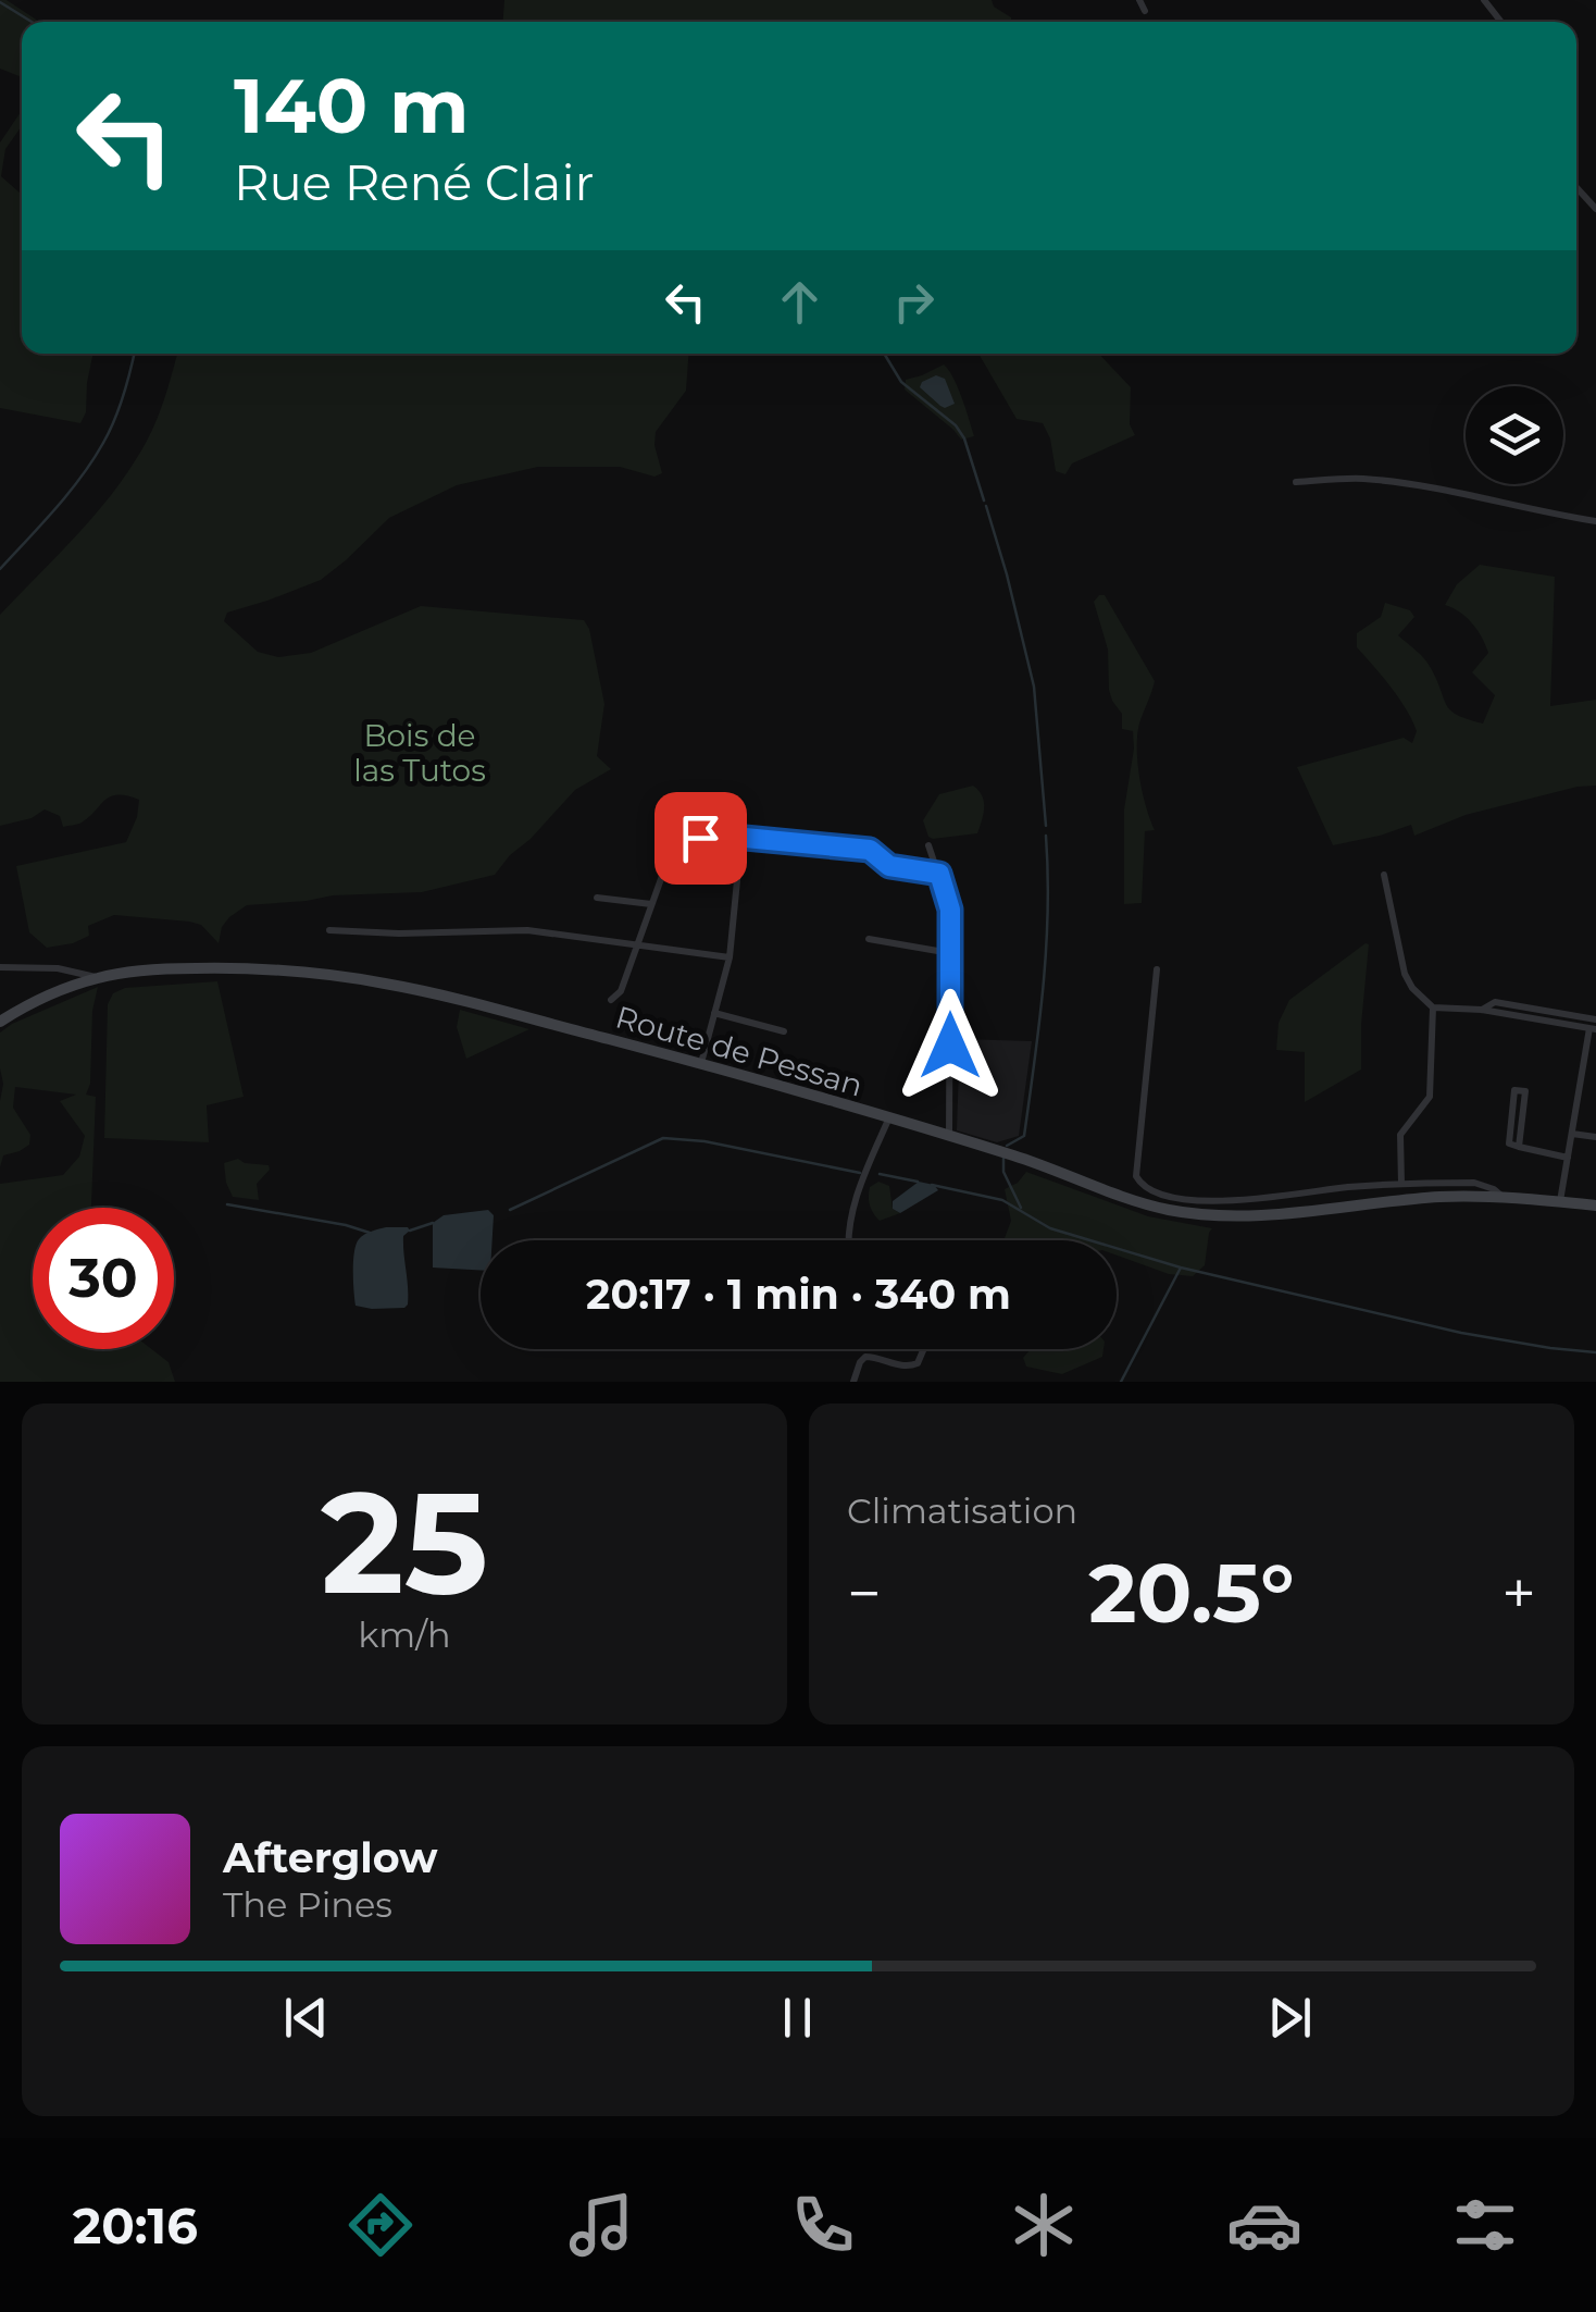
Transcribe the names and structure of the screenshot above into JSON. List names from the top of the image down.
{
  "streets": {
    "main road": ["Route de Pessan"]
  },
  "parks": ["Bois de las Tutos"],
  "page": {
    "turn": ["140 m", "Rue René Clair"],
    "limit": "30",
    "trip": "20:17 · 1 min · 340 m",
    "tile": [
      ["25", "km/h"],
      "Climatisation"
    ],
    "heat": ["−", "20.5°", "+"],
    "song": ["Afterglow", "The Pines"],
    "tabs": "20:16"
  }
}
